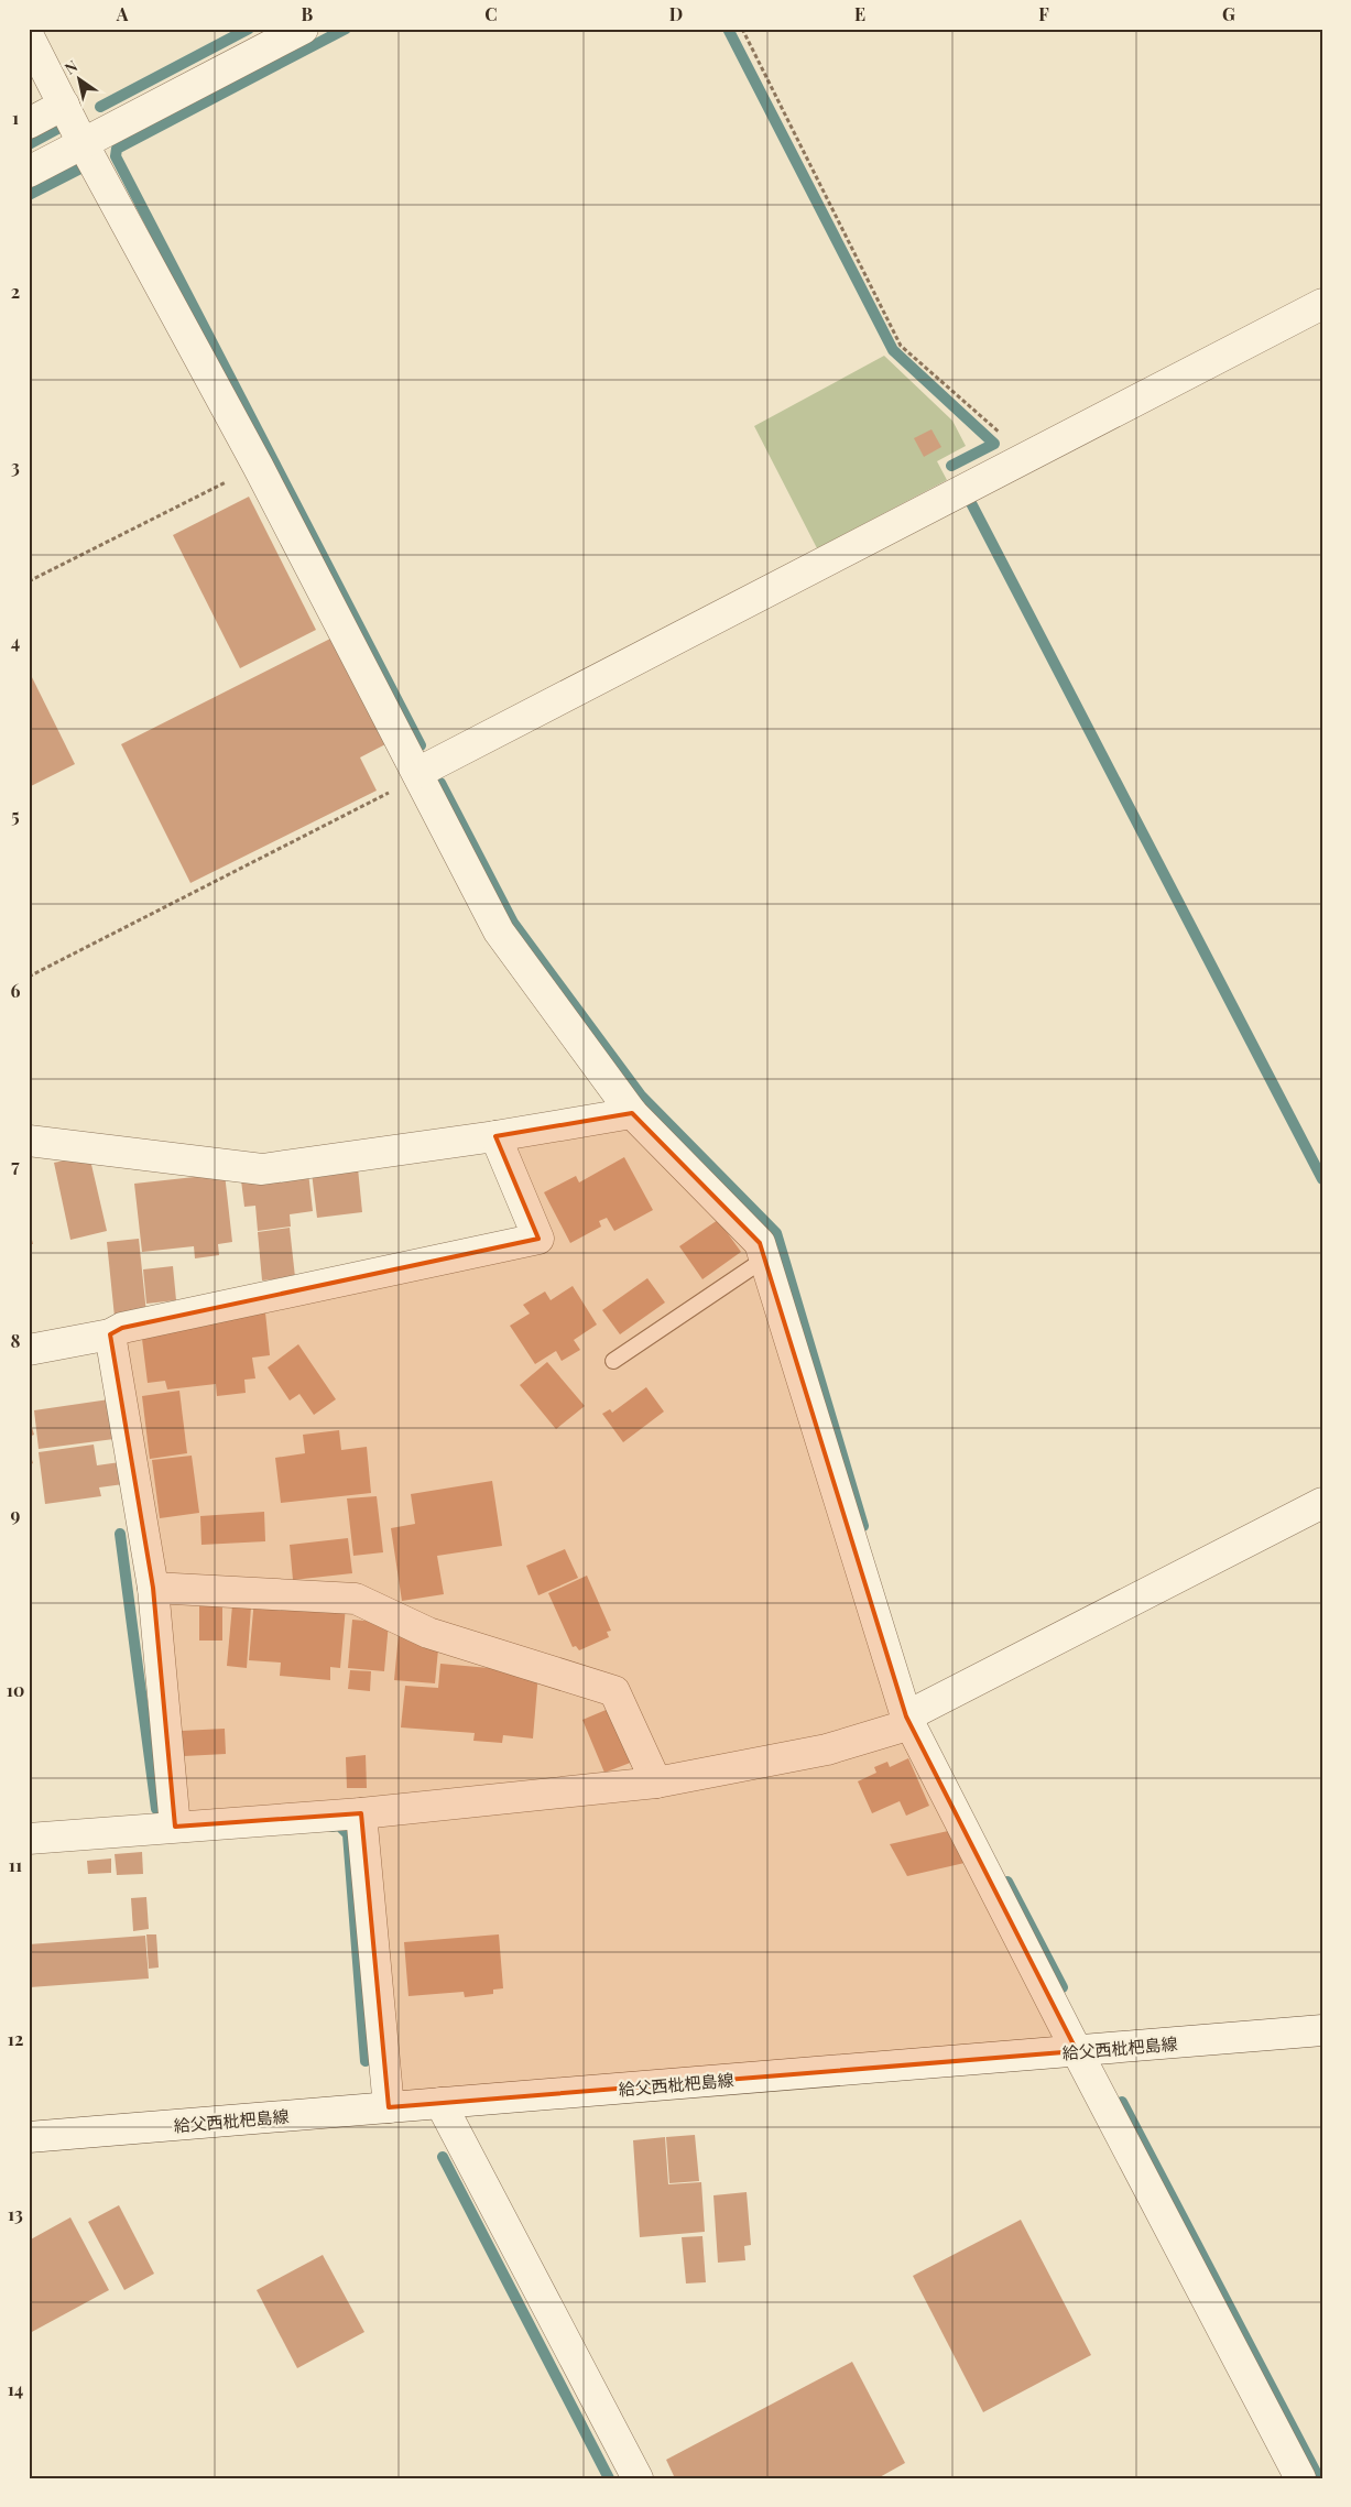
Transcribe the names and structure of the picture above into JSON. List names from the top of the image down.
{
  "streets": {
    "street": ["給父西枇杷島線"]
  },
  "north": "top left",
  "grid": {
    "columns": [
      "A",
      "B",
      "C",
      "D",
      "E",
      "F",
      "G"
    ],
    "rows": [
      "1",
      "2",
      "3",
      "4",
      "5",
      "6",
      "7",
      "8",
      "9",
      "10",
      "11",
      "12",
      "13",
      "14"
    ]
  }
}
